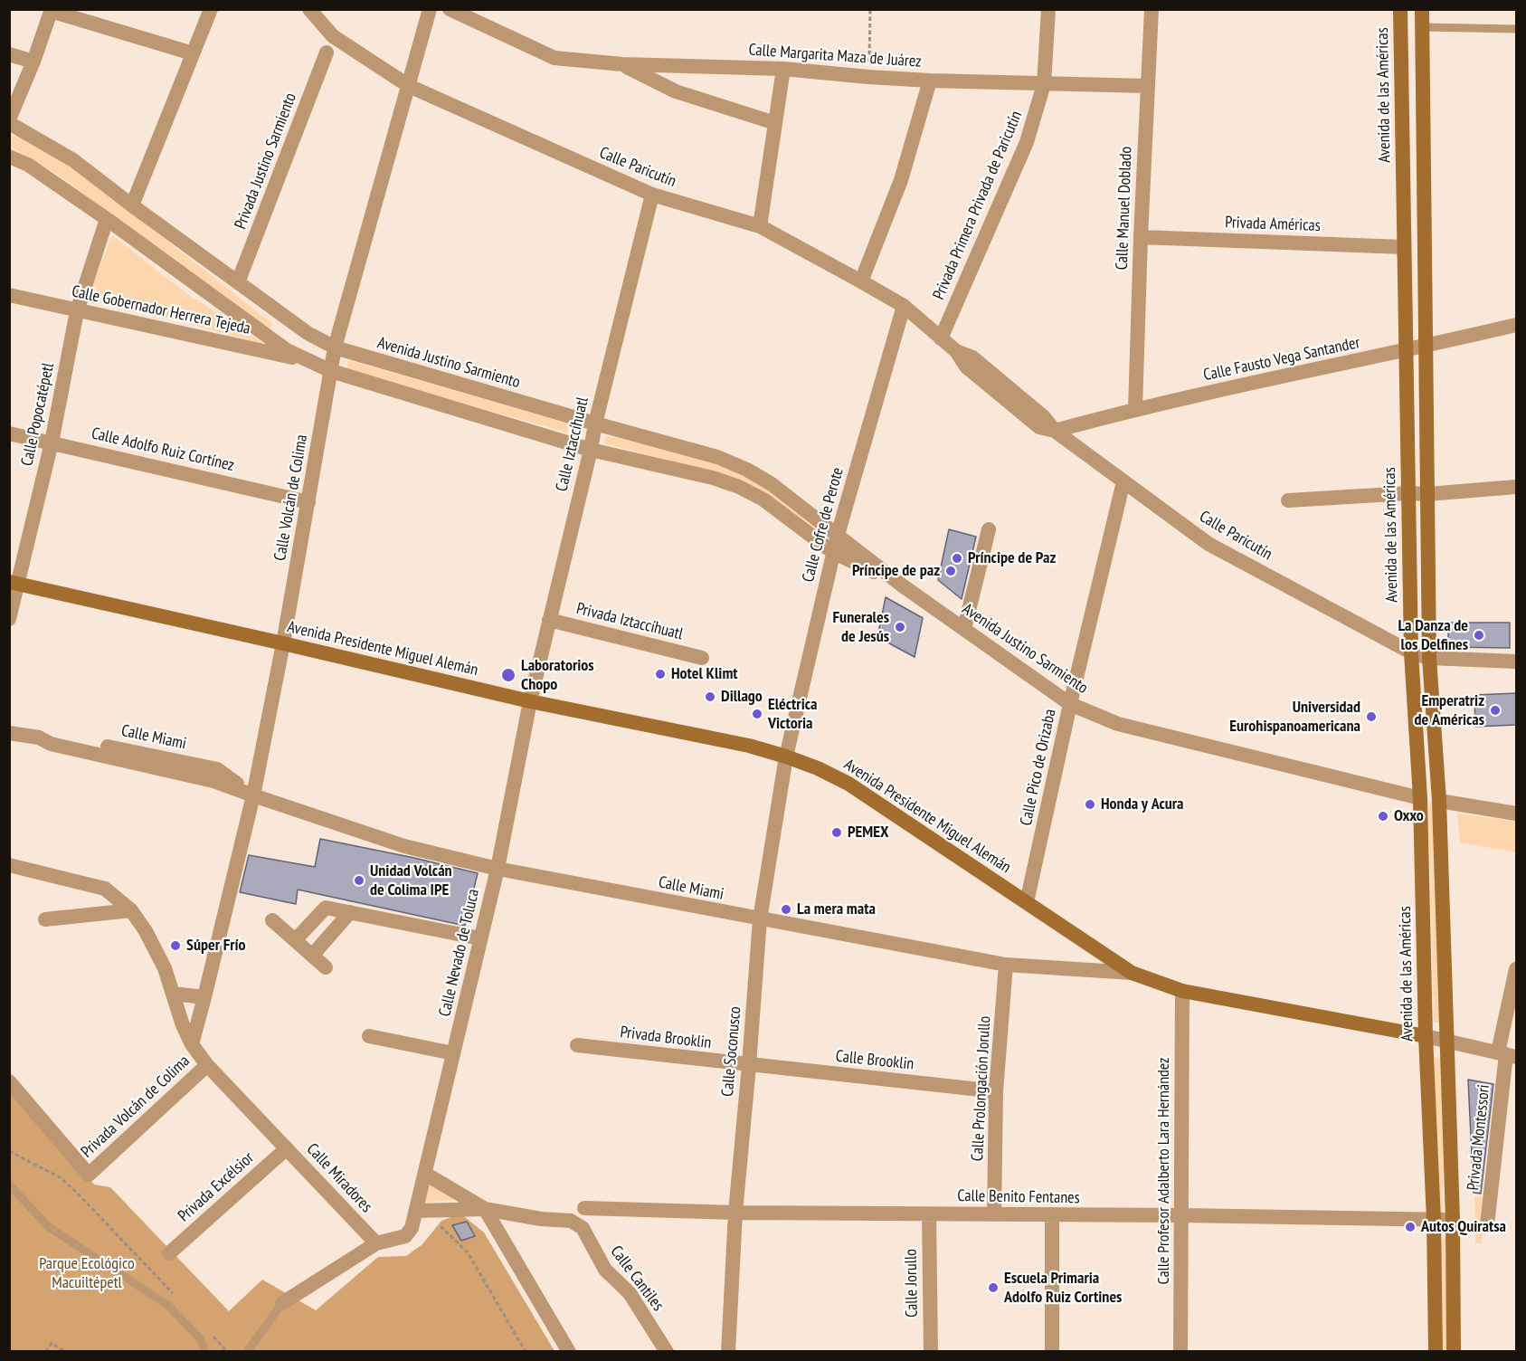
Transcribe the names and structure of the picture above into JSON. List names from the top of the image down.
{
  "streets": {
    "main road": ["Avenida de las Américas", "Avenida Presidente Miguel Alemán"],
    "street": [
      "Calle Margarita Maza de Juárez",
      "Privada Justino Sarmiento",
      "Calle Paricutín",
      "Privada Primera Privada de Paricutín",
      "Calle Manuel Doblado",
      "Privada Américas",
      "Calle Gobernador Herrera Tejeda",
      "Calle Fausto Vega Santander",
      "Avenida Justino Sarmiento",
      "Calle Popocatépetl",
      "Calle Iztaccíhuatl",
      "Calle Adolfo Ruiz Cortínez",
      "Calle Volcán de Colima",
      "Calle Cofre de Perote",
      "Privada Iztaccíhuatl",
      "Calle Miami",
      "Calle Pico de Orizaba",
      "Calle Nevado de Toluca",
      "Privada Brooklin",
      "Calle Soconusco",
      "Calle Brooklin",
      "Calle Prolongación Jorullo",
      "Privada Volcán de Colima",
      "Privada Montessori",
      "Calle Profesor Adalberto Lara Hernández",
      "Calle Miradores",
      "Privada Excélsior",
      "Calle Benito Fentanes",
      "Calle Cantiles",
      "Calle Jorullo"
    ]
  },
  "crossings": [
    ["Calle Margarita Maza de Juárez", "Privada Primera Privada de Paricutín"],
    ["Calle Margarita Maza de Juárez", "Calle Manuel Doblado"],
    ["Avenida de las Américas", "Calle Paricutín"],
    ["Avenida de las Américas", "Privada Américas"],
    ["Avenida de las Américas", "Calle Fausto Vega Santander"],
    ["Avenida de las Américas", "Avenida Justino Sarmiento"],
    ["Avenida de las Américas", "Avenida Presidente Miguel Alemán"],
    ["Avenida de las Américas", "Calle Benito Fentanes"],
    ["Privada Justino Sarmiento", "Avenida Justino Sarmiento"],
    ["Calle Paricutín", "Privada Primera Privada de Paricutín"],
    ["Calle Paricutín", "Calle Fausto Vega Santander"],
    ["Calle Paricutín", "Calle Iztaccíhuatl"],
    ["Calle Paricutín", "Calle Volcán de Colima"],
    ["Calle Paricutín", "Calle Cofre de Perote"],
    ["Calle Paricutín", "Calle Pico de Orizaba"],
    ["Calle Manuel Doblado", "Privada Américas"],
    ["Calle Manuel Doblado", "Calle Fausto Vega Santander"],
    ["Calle Gobernador Herrera Tejeda", "Avenida Justino Sarmiento"],
    ["Calle Gobernador Herrera Tejeda", "Calle Popocatépetl"],
    ["Avenida Justino Sarmiento", "Calle Popocatépetl"],
    ["Avenida Justino Sarmiento", "Calle Iztaccíhuatl"],
    ["Avenida Justino Sarmiento", "Calle Volcán de Colima"],
    ["Avenida Justino Sarmiento", "Calle Cofre de Perote"],
    ["Avenida Justino Sarmiento", "Calle Pico de Orizaba"],
    ["Calle Popocatépetl", "Calle Adolfo Ruiz Cortínez"],
    ["Calle Popocatépetl", "Avenida Presidente Miguel Alemán"],
    ["Calle Iztaccíhuatl", "Privada Iztaccíhuatl"],
    ["Calle Iztaccíhuatl", "Avenida Presidente Miguel Alemán"],
    ["Calle Iztaccíhuatl", "Calle Nevado de Toluca"],
    ["Calle Adolfo Ruiz Cortínez", "Calle Volcán de Colima"],
    ["Calle Volcán de Colima", "Avenida Presidente Miguel Alemán"],
    ["Calle Volcán de Colima", "Calle Miami"],
    ["Calle Volcán de Colima", "Calle Miradores"],
    ["Calle Cofre de Perote", "Avenida Presidente Miguel Alemán"],
    ["Calle Cofre de Perote", "Calle Soconusco"],
    ["Avenida Presidente Miguel Alemán", "Calle Miami"],
    ["Avenida Presidente Miguel Alemán", "Calle Pico de Orizaba"],
    ["Avenida Presidente Miguel Alemán", "Calle Nevado de Toluca"],
    ["Avenida Presidente Miguel Alemán", "Calle Soconusco"],
    ["Avenida Presidente Miguel Alemán", "Calle Profesor Adalberto Lara Hernández"],
    ["Calle Miami", "Calle Nevado de Toluca"],
    ["Calle Miami", "Calle Soconusco"],
    ["Calle Miami", "Calle Prolongación Jorullo"],
    ["Privada Brooklin", "Calle Soconusco"],
    ["Privada Brooklin", "Calle Brooklin"],
    ["Calle Soconusco", "Calle Brooklin"],
    ["Calle Soconusco", "Calle Benito Fentanes"],
    ["Calle Brooklin", "Calle Prolongación Jorullo"],
    ["Calle Prolongación Jorullo", "Calle Benito Fentanes"],
    ["Privada Volcán de Colima", "Calle Miradores"],
    ["Calle Profesor Adalberto Lara Hernández", "Calle Benito Fentanes"],
    ["Calle Miradores", "Privada Excélsior"],
    ["Calle Benito Fentanes", "Calle Jorullo"]
  ],
  "parks": ["Parque Ecológico Macuiltépetl"],
  "places": [
    "Príncipe de Paz",
    "Príncipe de paz",
    "Funerales de Jesús",
    "La Danza de los Delfines",
    "Hotel Klimt",
    "Laboratorios Chopo",
    "Dillago",
    "Emperatriz de Américas",
    "Eléctrica Victoria",
    "Universidad Eurohispanoamericana",
    "Honda y Acura",
    "Oxxo",
    "PEMEX",
    "Unidad Volcán de Colima IPE",
    "La mera mata",
    "Súper Frío",
    "Autos Quiratsa",
    "Escuela Primaria Adolfo Ruiz Cortines"
  ]
}
